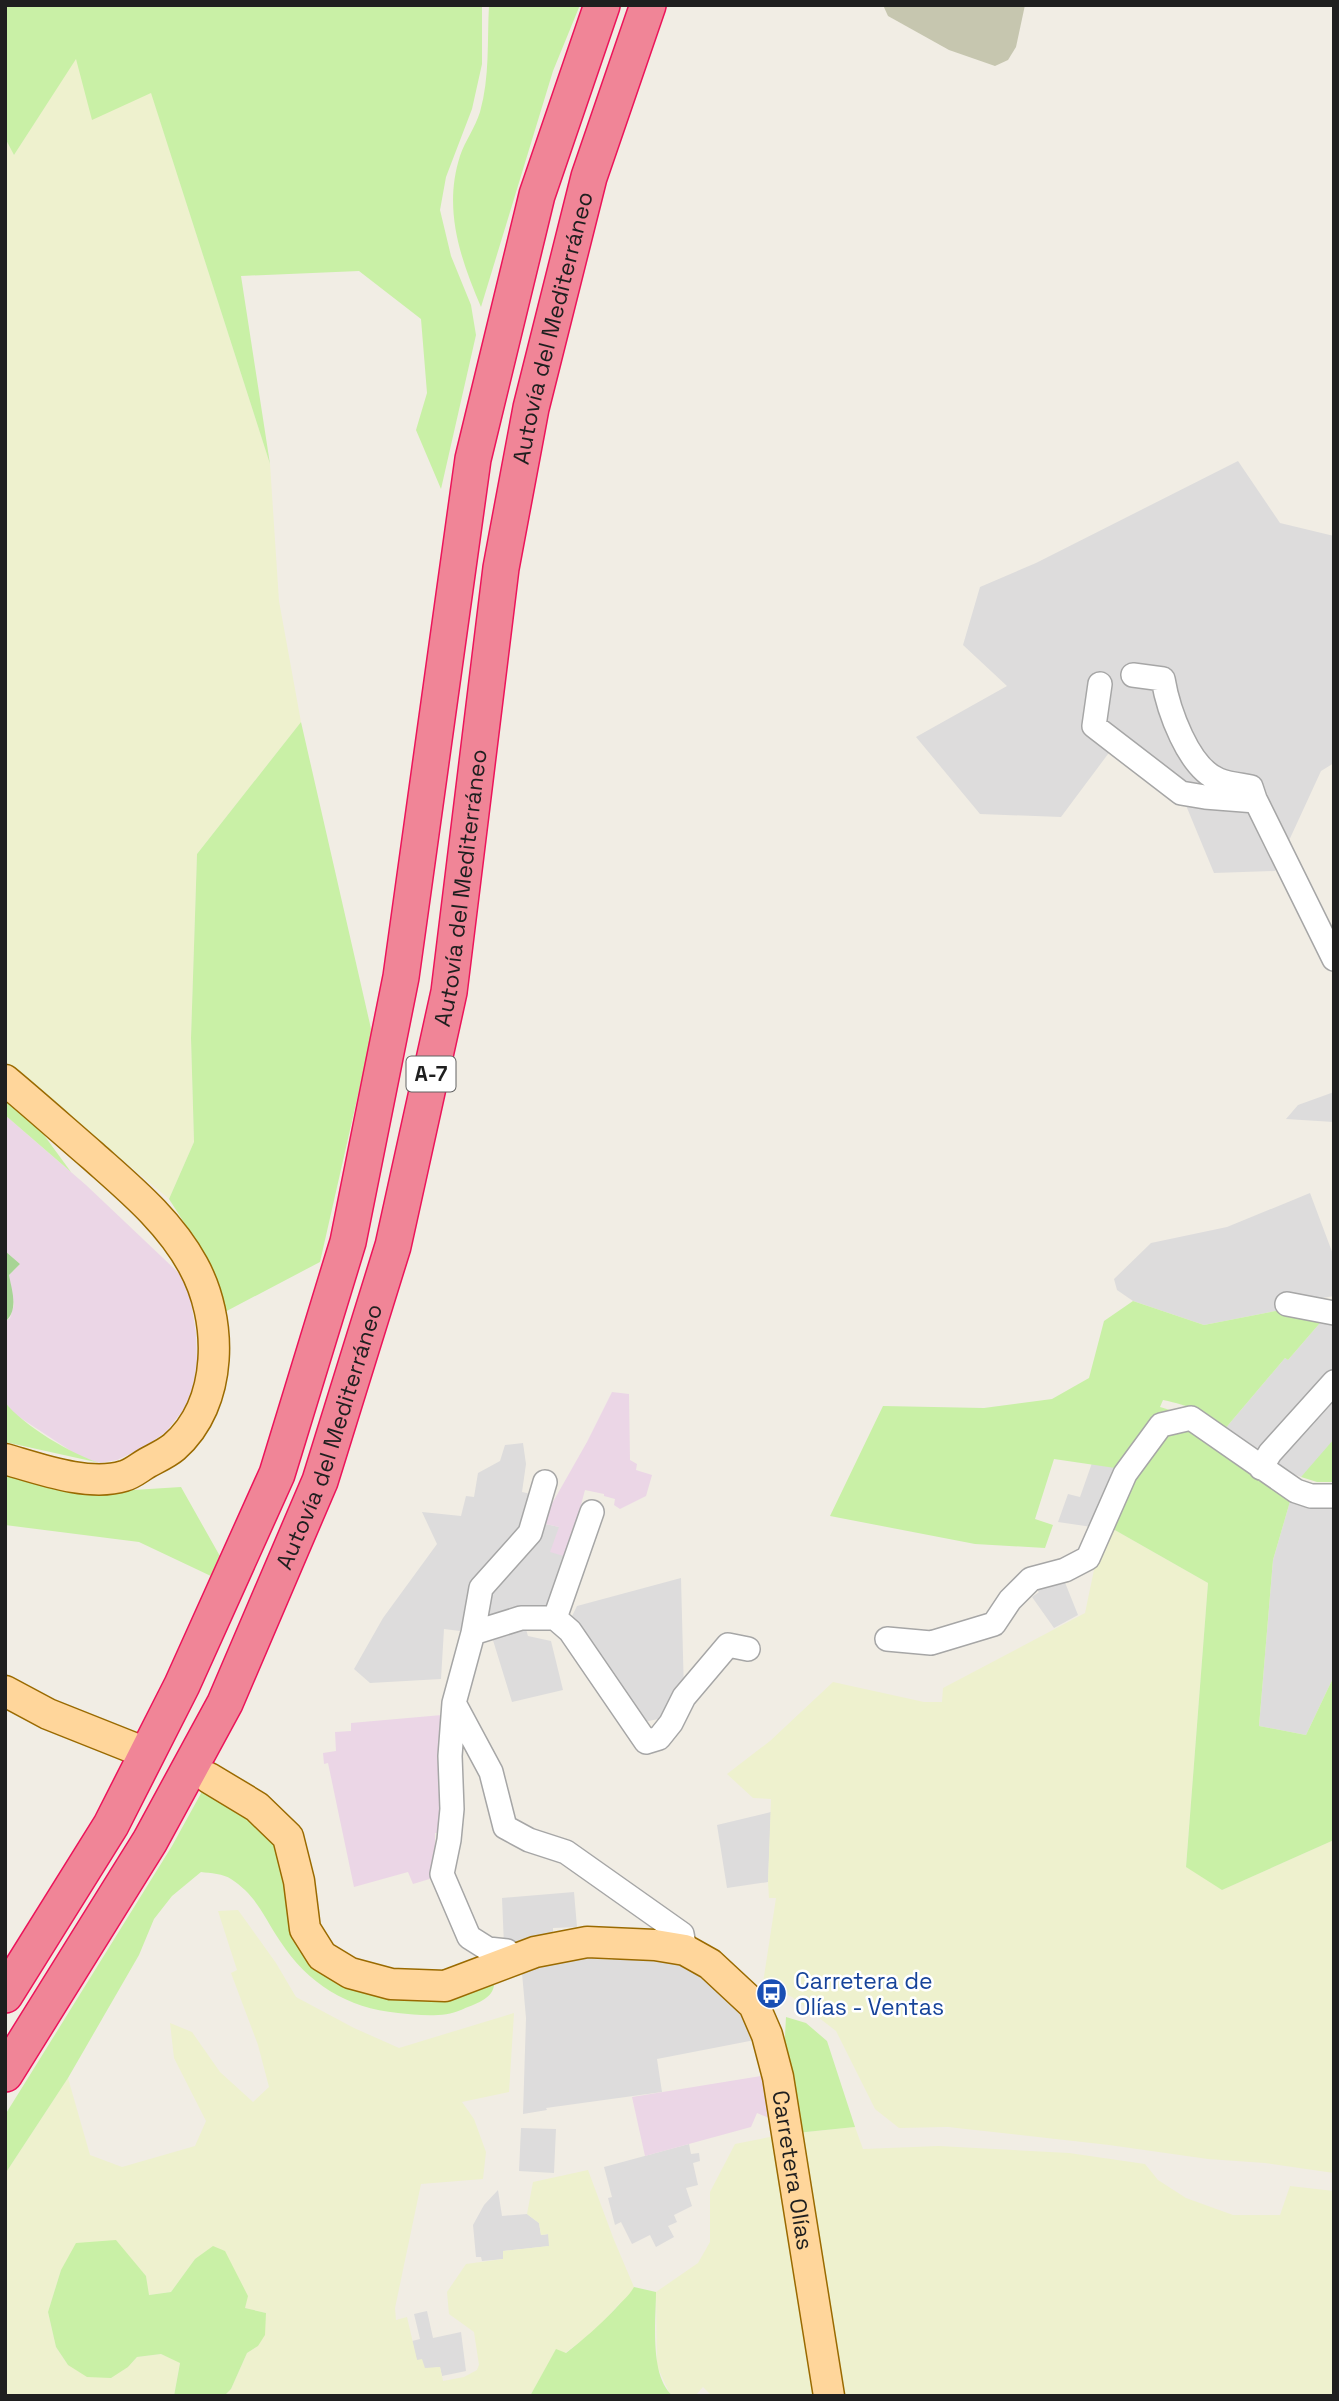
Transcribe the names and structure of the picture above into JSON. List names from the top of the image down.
{
  "streets": {
    "highway": ["Autovía del Mediterráneo", "A-7"],
    "main road": ["Carretera Olías"]
  },
  "places": {
    "bus stop": ["Carretera de Olías - Ventas"]
  }
}
